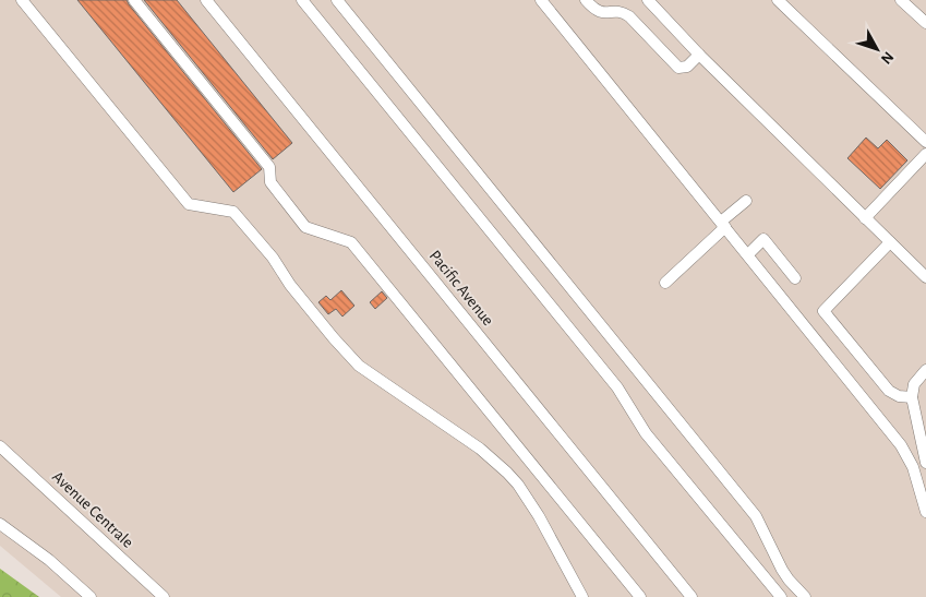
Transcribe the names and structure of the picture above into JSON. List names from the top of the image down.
{
  "streets": {
    "street": ["Pacific Avenue", "Avenue Centrale"]
  },
  "north": "bottom right"
}
